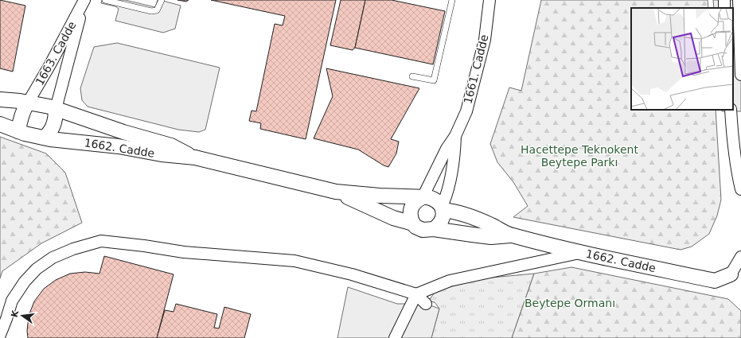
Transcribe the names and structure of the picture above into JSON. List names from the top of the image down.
{
  "streets": {
    "street": ["1663. Cadde", "1661. Cadde", "1662. Cadde"]
  },
  "crossings": [
    ["1663. Cadde", "1662. Cadde"],
    ["1661. Cadde", "1662. Cadde"]
  ],
  "parks": ["Hacettepe Teknokent Beytepe Parkı", "Beytepe Ormanı"],
  "north": "left"
}
